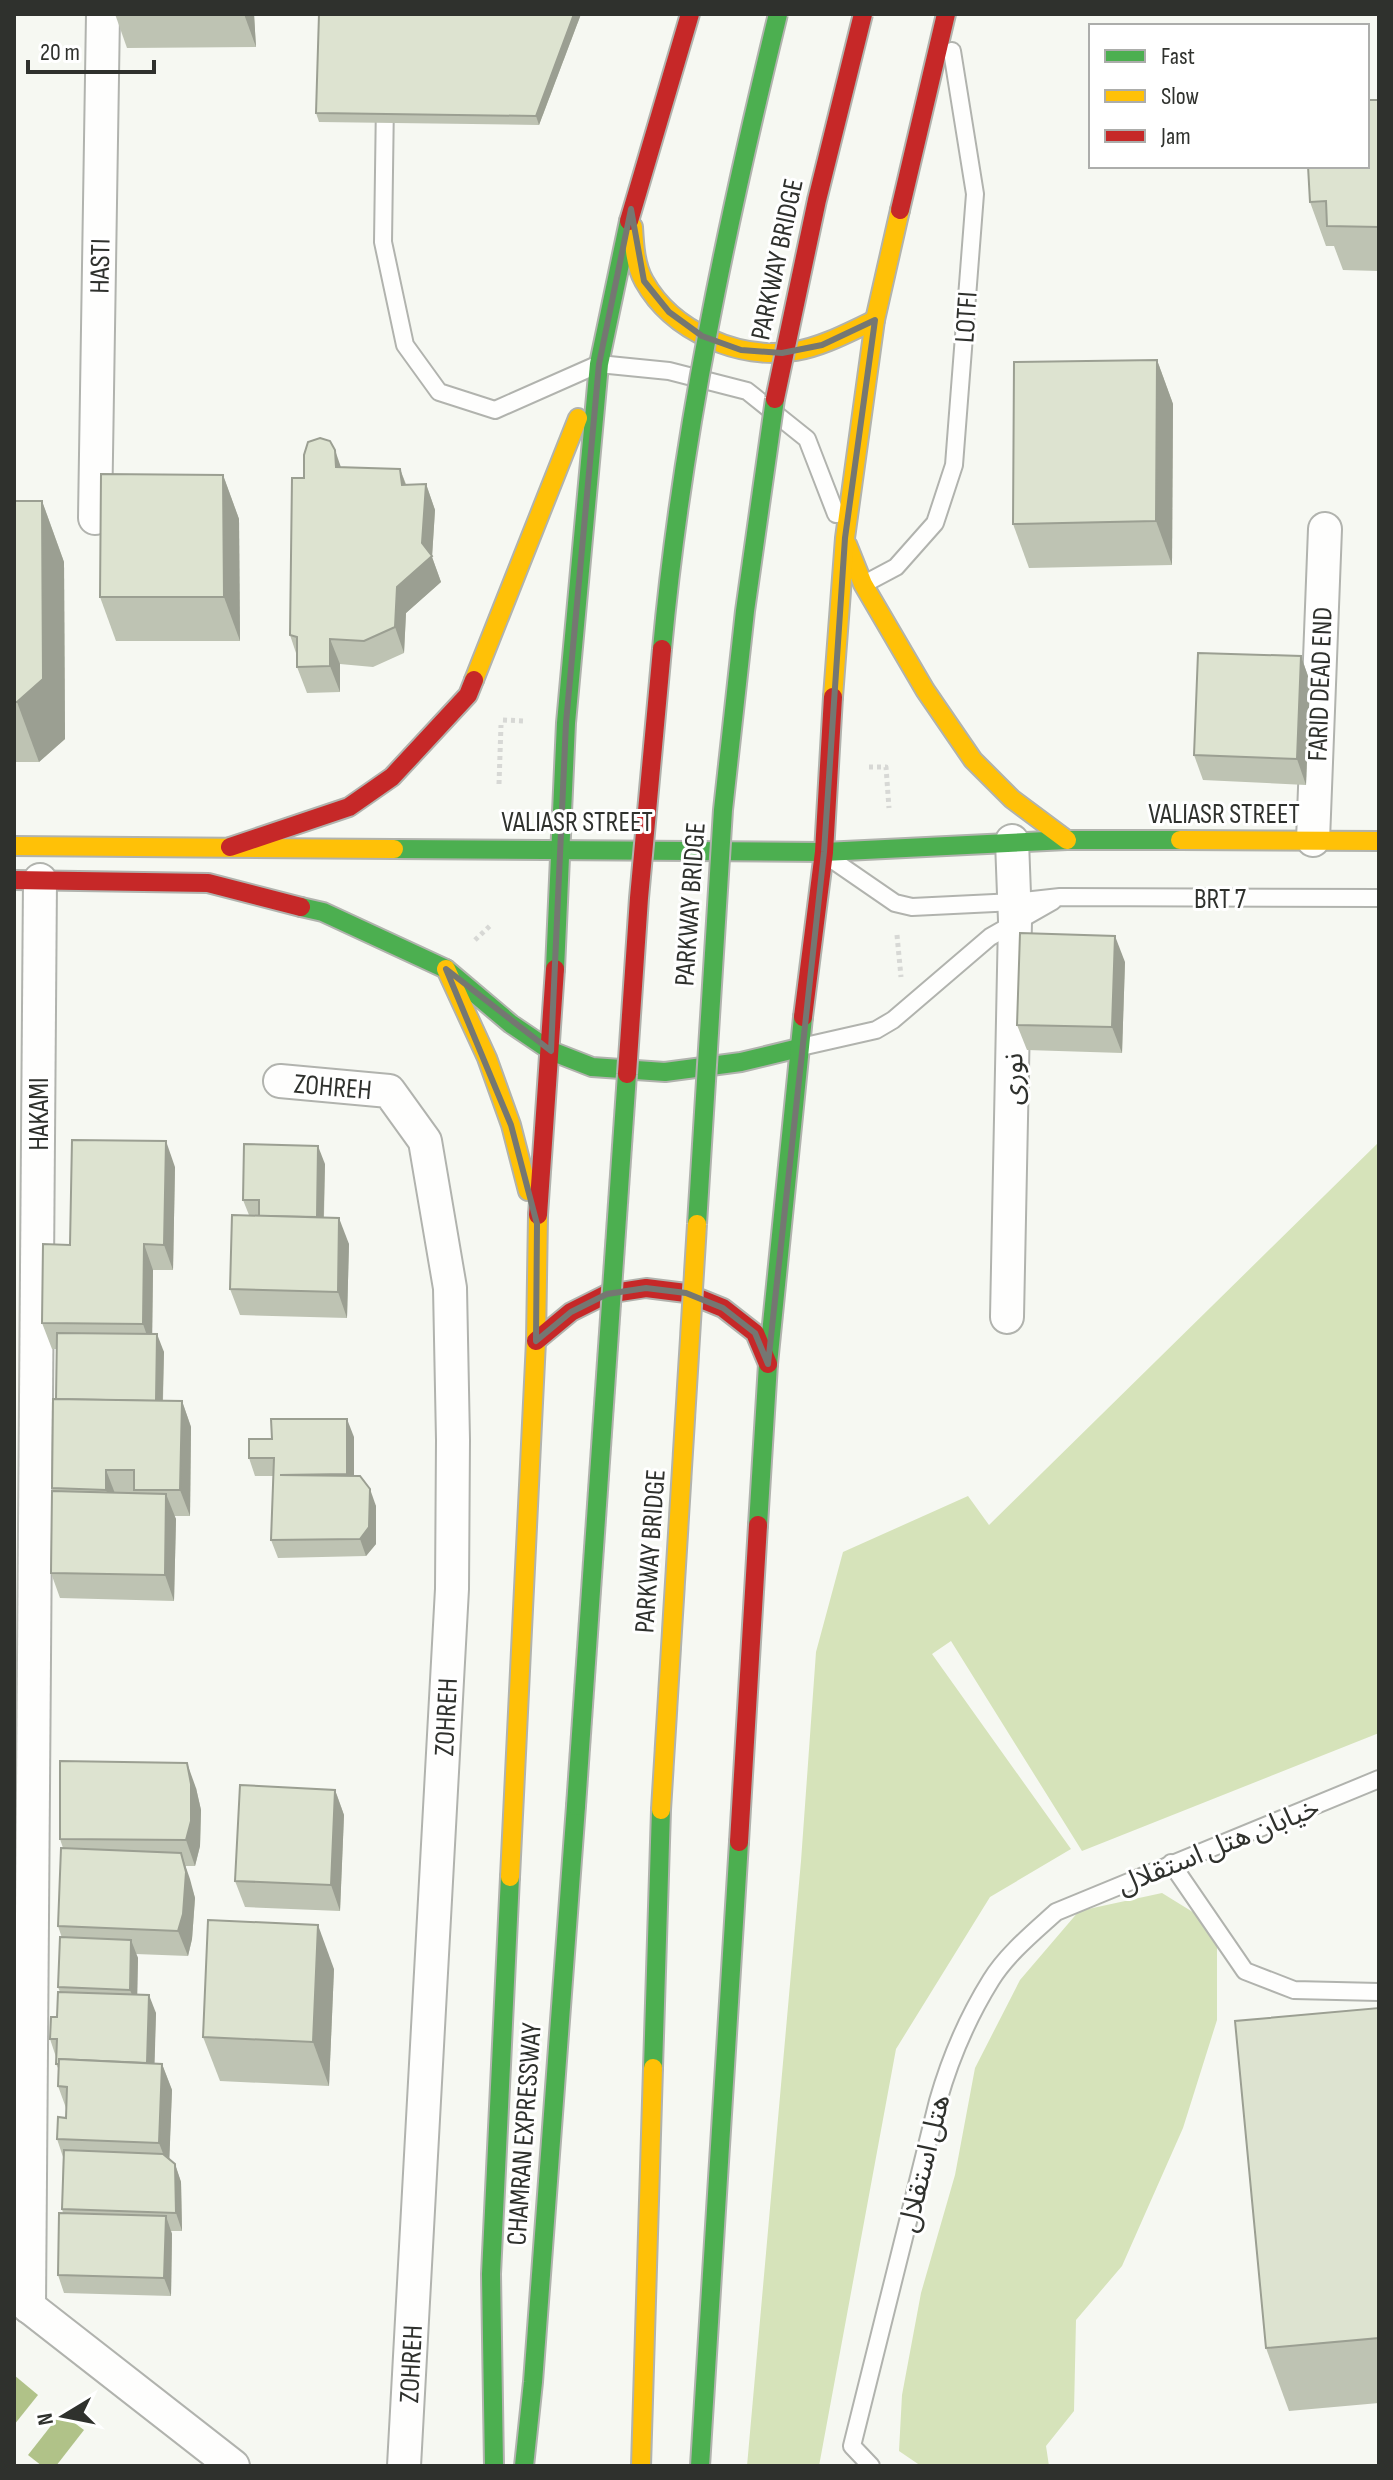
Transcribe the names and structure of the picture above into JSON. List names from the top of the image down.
{
  "streets": {
    "main road": ["PARKWAY BRIDGE", "VALIASR STREET", "CHAMRAN EXPRESSWAY"],
    "street": [
      "HASTI",
      "FARID DEAD END",
      "نوری",
      "ZOHREH",
      "HAKAMI"
    ],
    "lane": [
      "LOTFI",
      "BRT 7",
      "خیابان هتل استقلال",
      "هتل استقلال"
    ]
  },
  "crossings": [
    ["PARKWAY BRIDGE", "CHAMRAN EXPRESSWAY"],
    ["FARID DEAD END", "VALIASR STREET"],
    ["VALIASR STREET", "BRT 7"],
    ["VALIASR STREET", "نوری"],
    ["BRT 7", "نوری"],
    ["خیابان هتل استقلال", "هتل استقلال"]
  ],
  "legend": ["Fast", "Slow", "Jam"],
  "scale_bar": "20 m",
  "north": "left"
}
